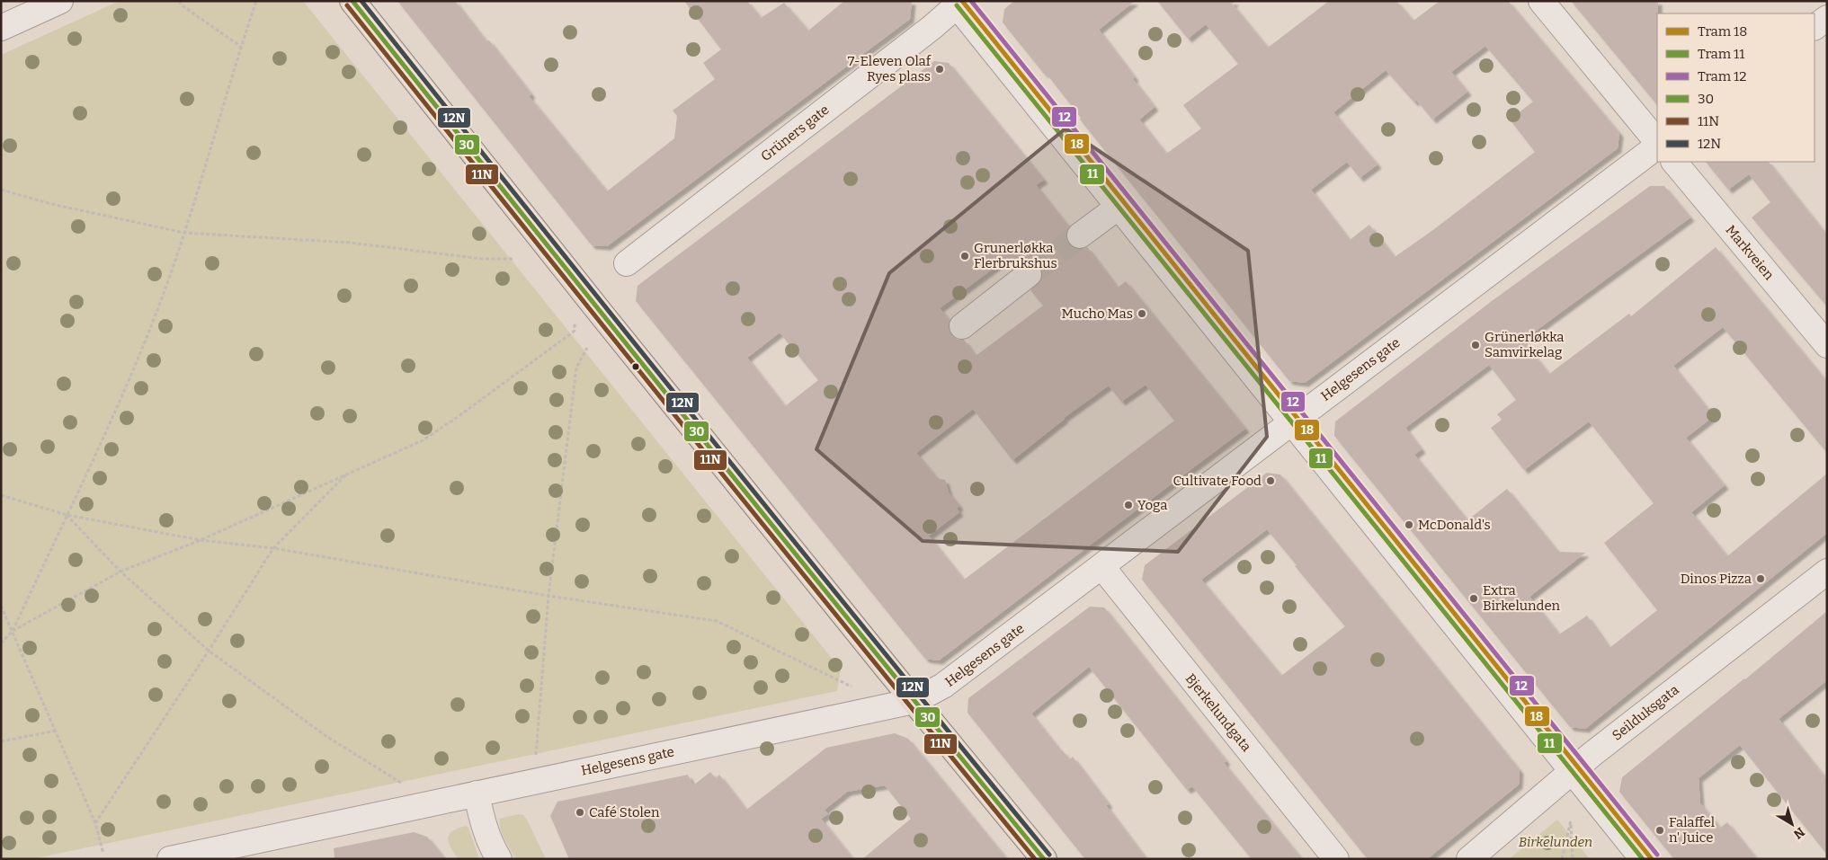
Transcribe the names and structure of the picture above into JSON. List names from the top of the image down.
{
  "streets": {
    "street": [
      "Grüners gate",
      "Markveien",
      "Helgesens gate",
      "Bjerkelundgata",
      "Seilduksgata"
    ]
  },
  "crossings": [
    ["Helgesens gate", "Bjerkelundgata"]
  ],
  "parks": ["Birkelunden"],
  "places": [
    "7-Eleven Olaf Ryes plass",
    "Grunerløkka Flerbrukshus",
    "Mucho Mas",
    "Grünerløkka Samvirkelag",
    "Cultivate Food",
    "Yoga",
    "McDonald's",
    "Dinos Pizza",
    "Extra Birkelunden",
    "Café Stolen",
    "Falaffel n' Juice"
  ],
  "lines": [
    "tram line 18",
    "tram line 12",
    "transit line 30",
    "transit line 12N",
    "tram line 11",
    "transit line 11N"
  ],
  "legend": [
    "Tram 18",
    "Tram 11",
    "Tram 12",
    "30",
    "11N",
    "12N"
  ],
  "north": "bottom right"
}
